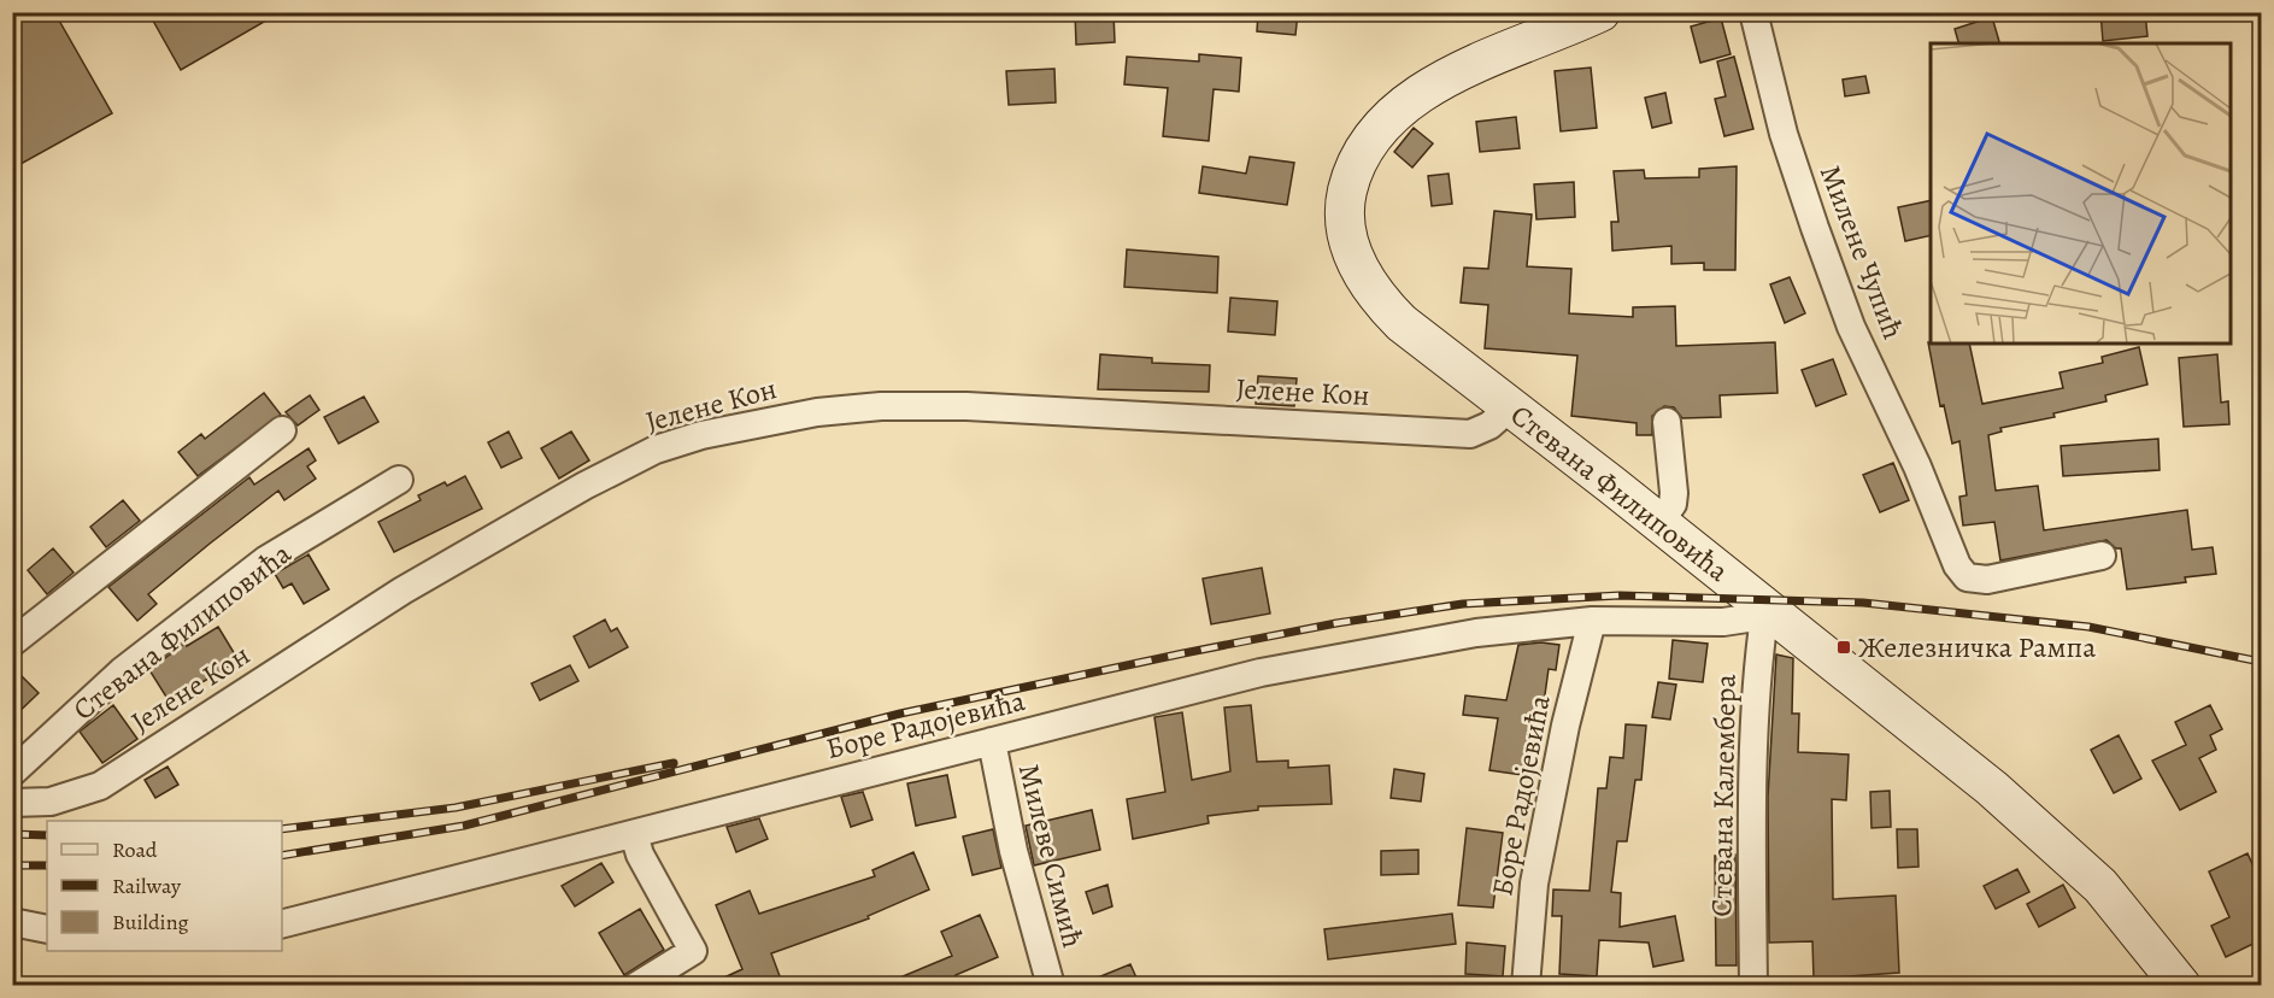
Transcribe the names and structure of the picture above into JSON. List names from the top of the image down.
{
  "streets": {
    "main road": ["Стевана Филиповића"],
    "street": [
      "Милене Чупић",
      "Јелене Кон",
      "Боре Радојевића",
      "Стевана Калембера",
      "Милеве Симић"
    ]
  },
  "crossings": [
    ["Јелене Кон", "Стевана Филиповића"],
    ["Стевана Филиповића", "Боре Радојевића"],
    ["Стевана Филиповића", "Стевана Калембера"],
    ["Боре Радојевића", "Стевана Калембера"],
    ["Боре Радојевића", "Милеве Симић"]
  ],
  "places": {
    "transit": ["Железничка Рампа"]
  },
  "legend": ["Road", "Railway", "Building"]
}
